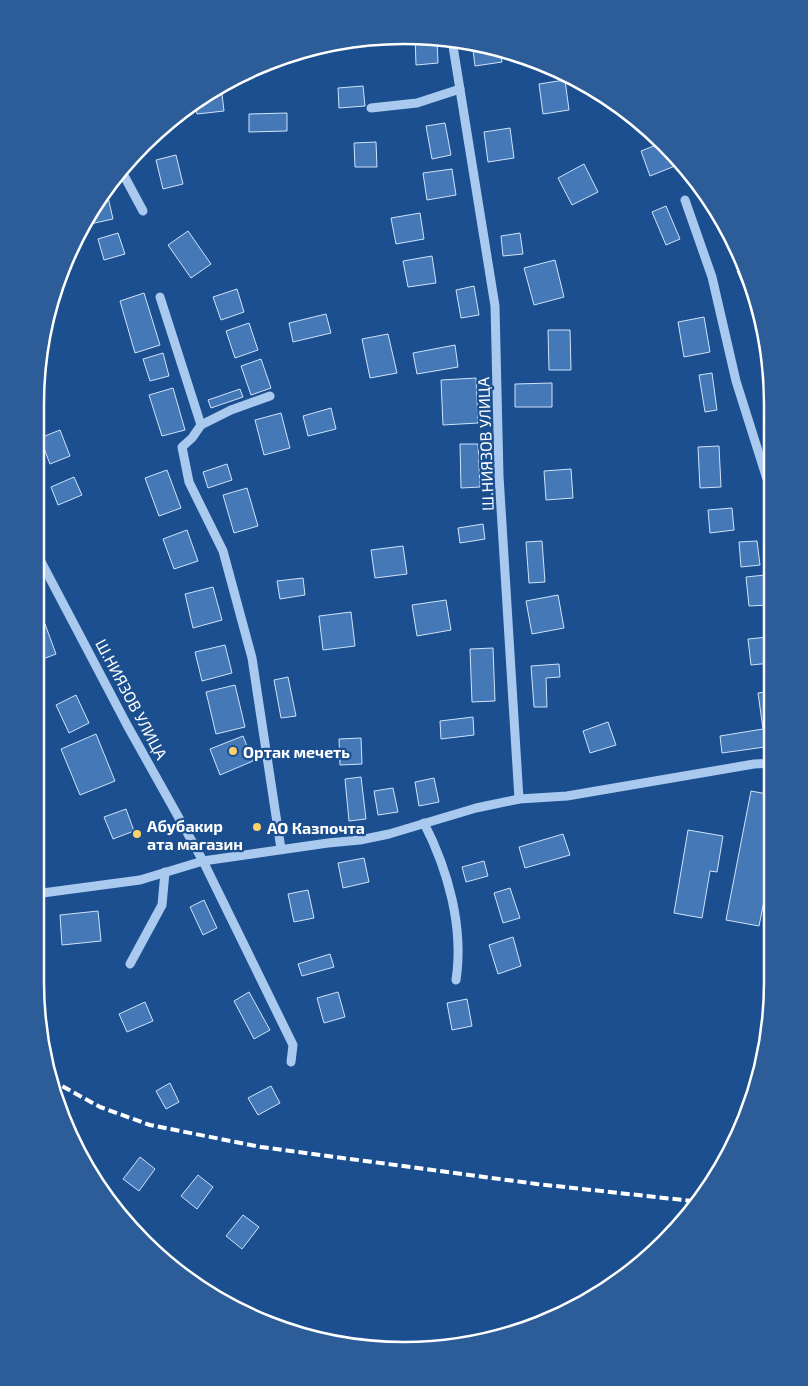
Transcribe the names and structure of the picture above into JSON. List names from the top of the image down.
{
  "streets": {
    "street": ["Ш.НИЯЗОВ УЛИЦА"]
  },
  "places": ["Ортак мечеть", "АО Казпочта", "Абубакир ата магазин"]
}
